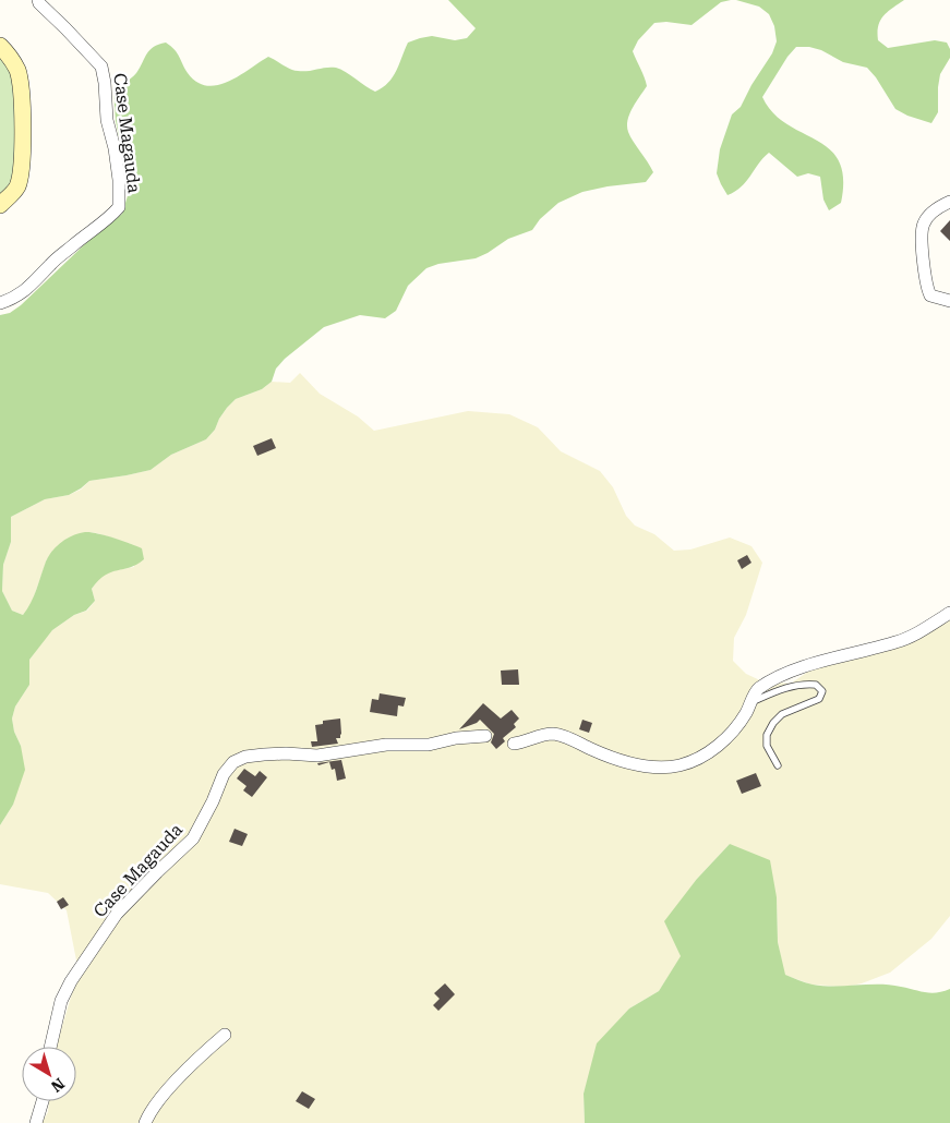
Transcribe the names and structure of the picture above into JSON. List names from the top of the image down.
{
  "streets": {
    "street": ["Case Magauda"]
  },
  "north": "bottom right"
}
